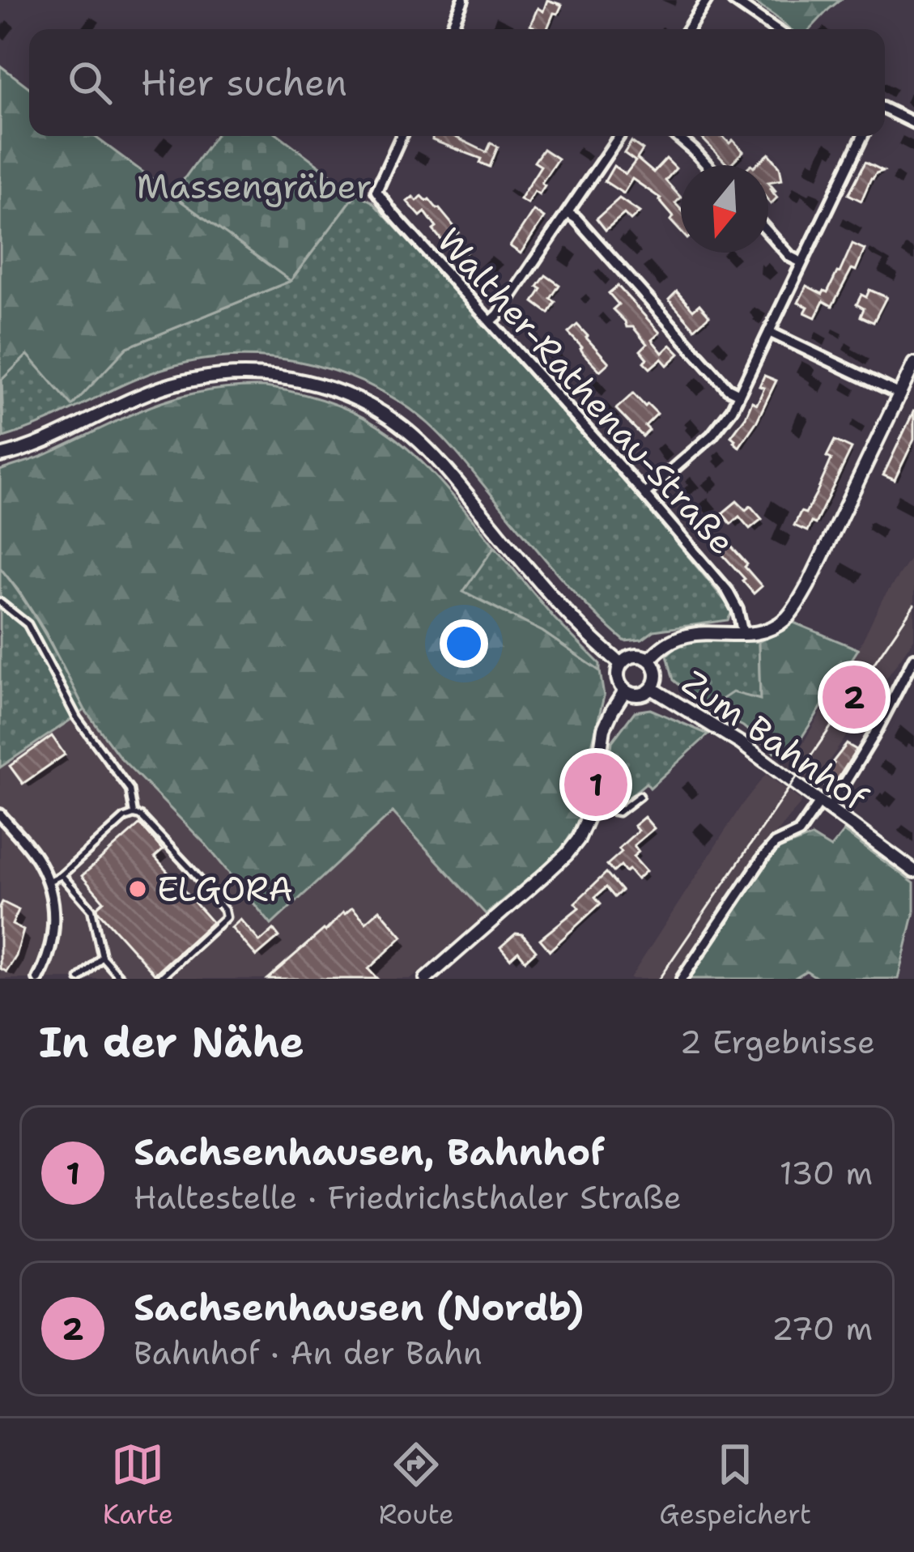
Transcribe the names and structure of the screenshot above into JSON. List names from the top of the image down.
{
  "streets": {
    "street": ["Walther-Rathenau-Straße", "Zum Bahnhof"]
  },
  "parks": ["Massengräber"],
  "places": ["ELGORA"],
  "north": "bottom",
  "page": {
    "search": "Hier suchen",
    "pins": ["2", "1"],
    "heading": ["In der Nähe", "2 Ergebnisse"],
    "list": [
      {
        "mark": "1",
        "name": "Sachsenhausen, Bahnhof",
        "note": "Haltestelle · Friedrichsthaler Straße",
        "value": "130 m"
      },
      {
        "mark": "2",
        "name": "Sachsenhausen (Nordb)",
        "note": "Bahnhof · An der Bahn",
        "value": "270 m"
      }
    ],
    "nav": ["Karte", "Route", "Gespeichert"]
  }
}
